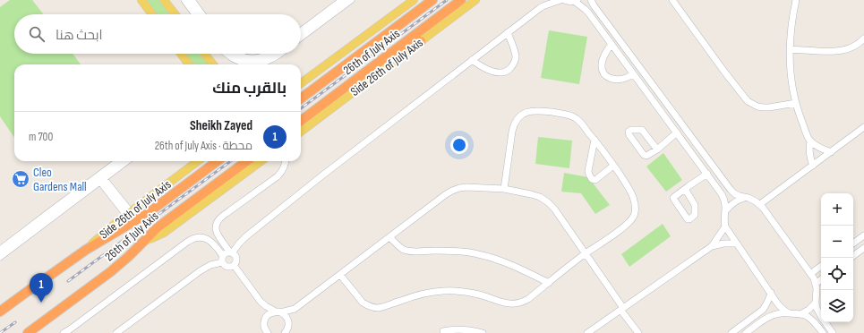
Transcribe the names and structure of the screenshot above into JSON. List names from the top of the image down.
{
  "streets": {
    "highway": ["26th of July Axis"],
    "main road": ["Side 26th of July Axis"]
  },
  "crossings": [
    ["26th of July Axis", "Side 26th of July Axis"]
  ],
  "places": {
    "supermarket": ["Cleo Gardens Mall"]
  },
  "page": {
    "search": "ابحث هنا",
    "heading": "بالقرب منك",
    "list": [
      {
        "mark": "1",
        "name": "Sheikh Zayed",
        "note": "محطة · 26th of July Axis",
        "value": "700 m"
      }
    ],
    "map_buttons": ["+", "−"],
    "pins": "1"
  }
}
